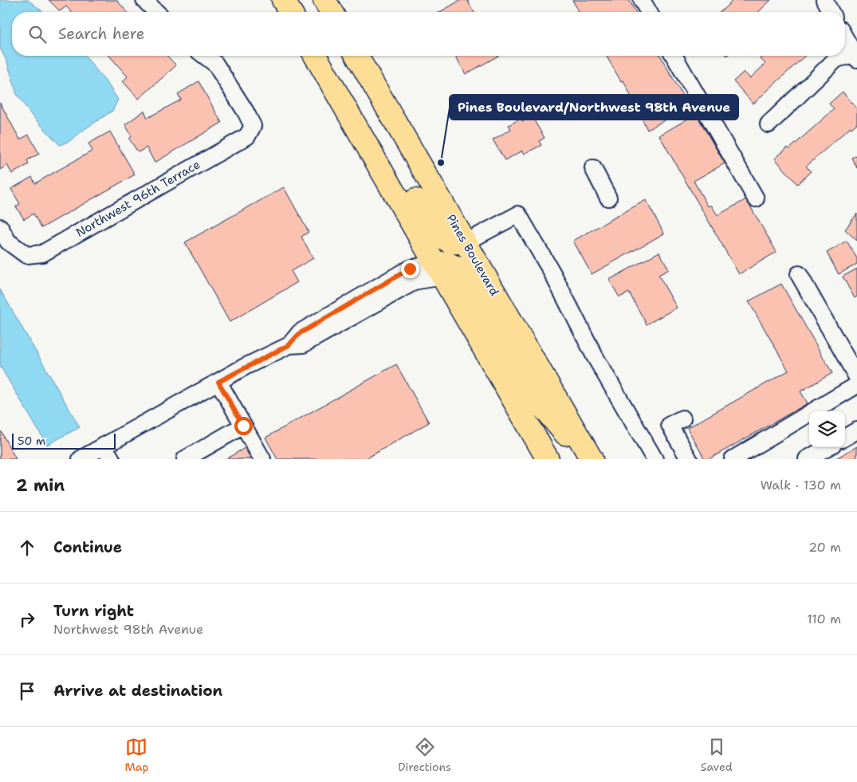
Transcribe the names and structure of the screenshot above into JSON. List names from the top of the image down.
{
  "streets": {
    "highway": ["Pines Boulevard"],
    "street": ["Northwest 96th Terrace"]
  },
  "places": ["Pines Boulevard/Northwest 98th Avenue"],
  "scale_bar": "50 m",
  "page": {
    "search": "Search here",
    "scale": "50 m",
    "heading": ["2 min", "Walk · 130 m"],
    "list": [
      ["Continue", "20 m"],
      ["Turn right", "Northwest 98th Avenue", "110 m"],
      "Arrive at destination"
    ],
    "nav": ["Map", "Directions", "Saved"]
  }
}
